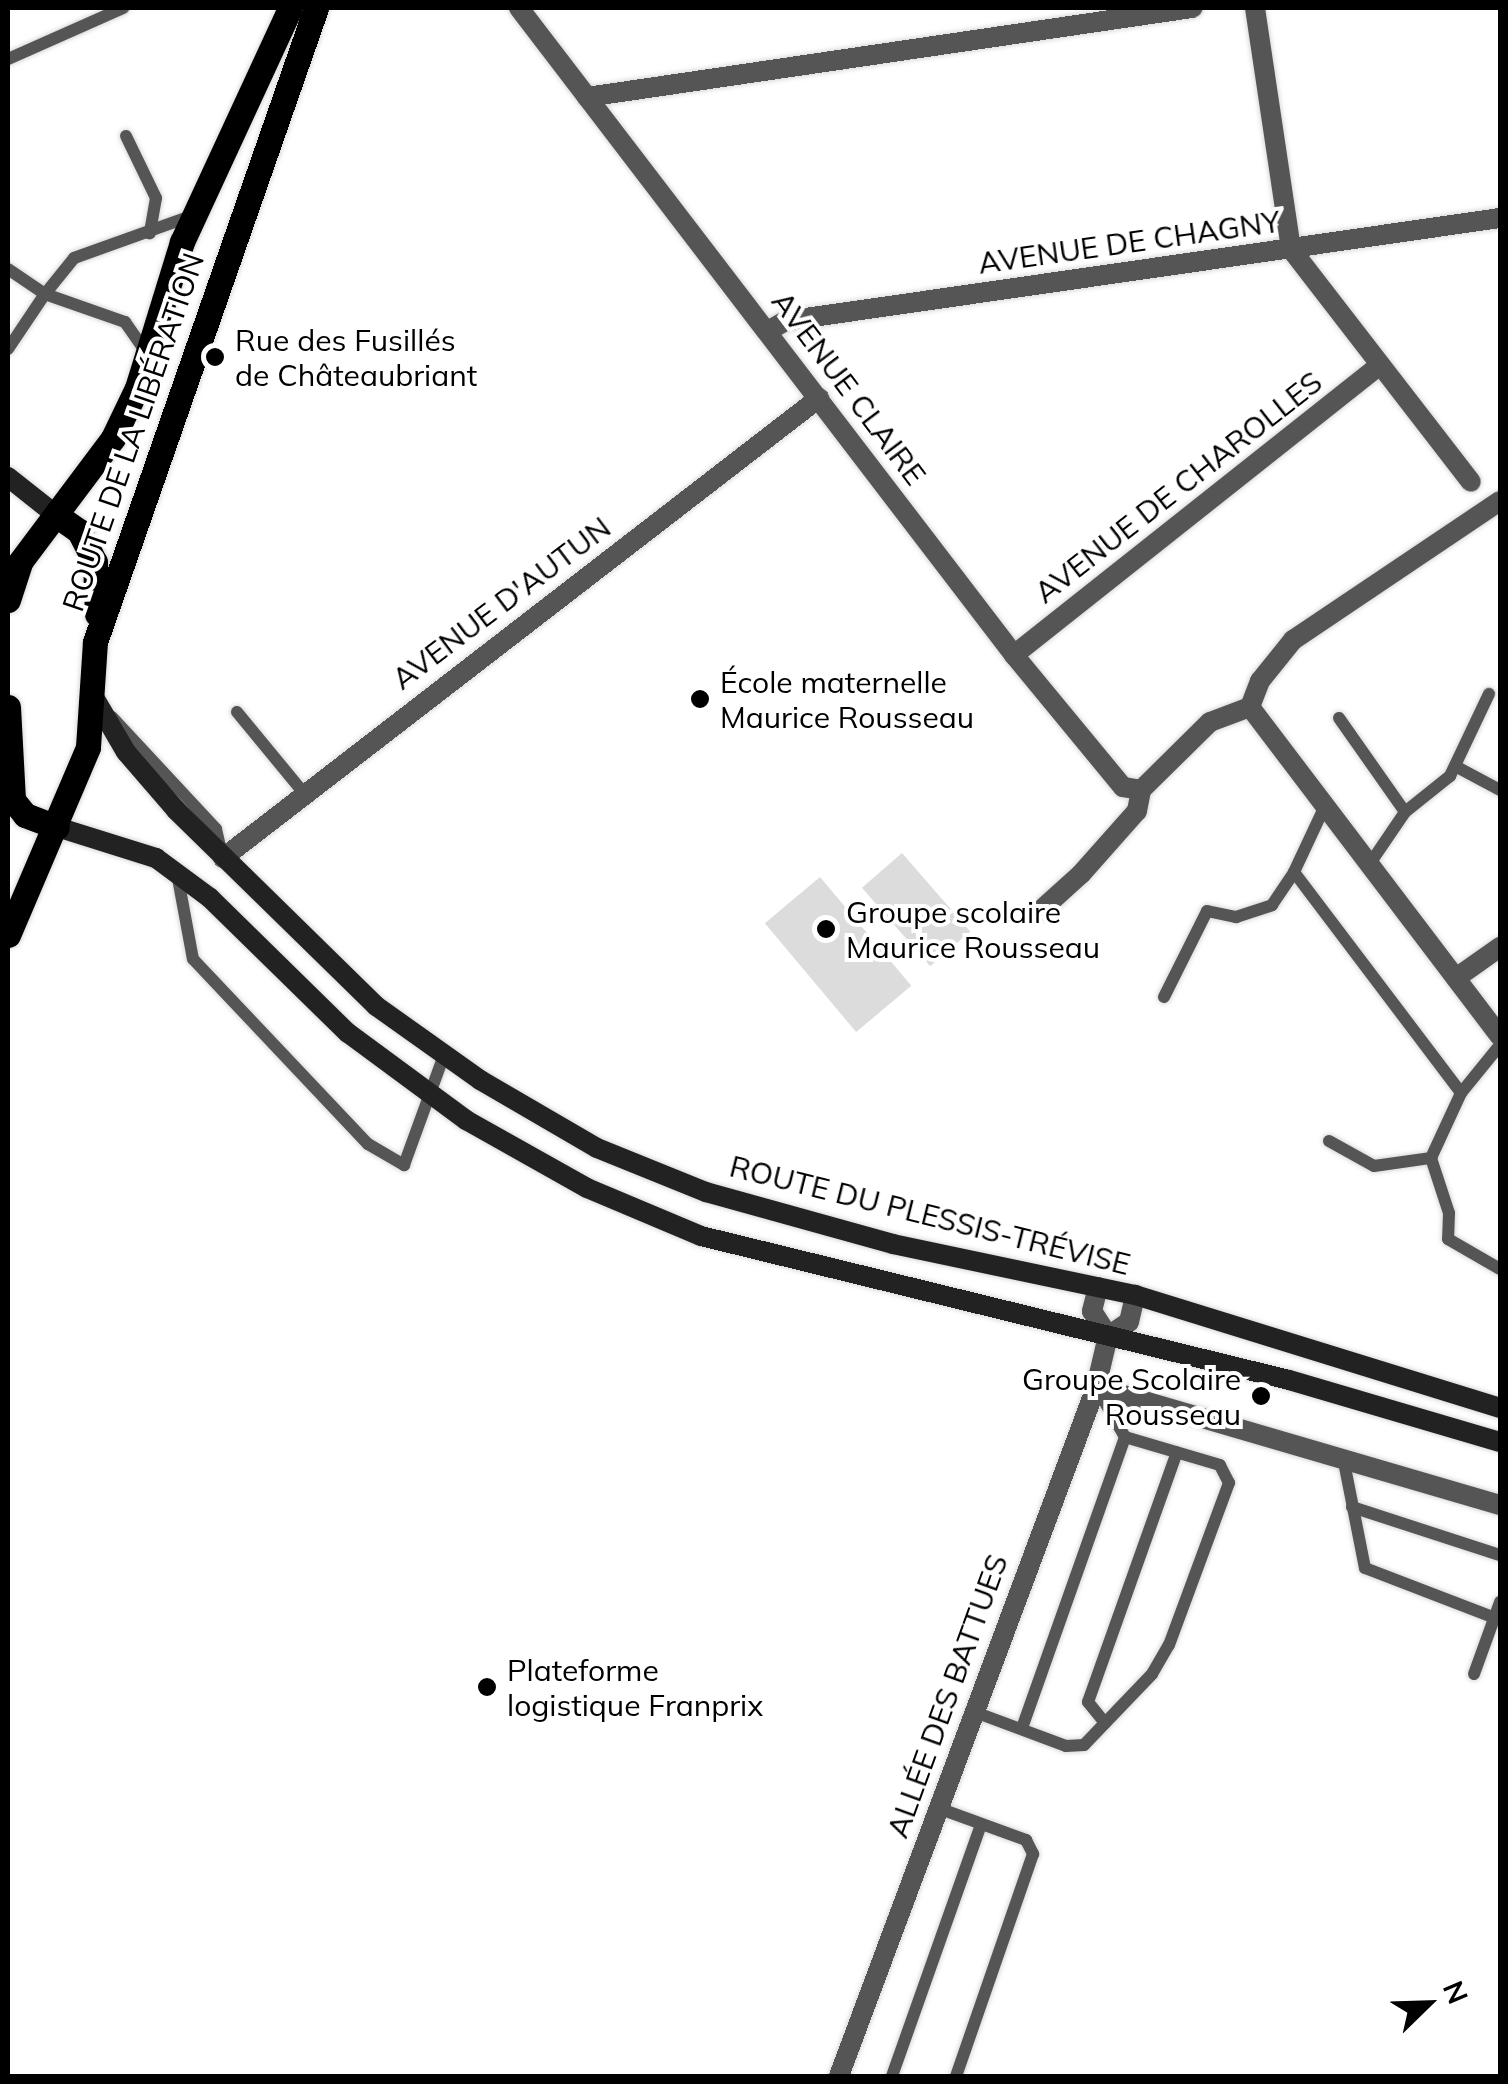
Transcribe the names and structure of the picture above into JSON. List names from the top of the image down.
{
  "streets": {
    "main road": ["ROUTE DE LA LIBÉRATION", "ROUTE DU PLESSIS-TRÉVISE"],
    "street": [
      "AVENUE DE CHAGNY",
      "AVENUE CLAIRE",
      "AVENUE DE CHAROLLES",
      "AVENUE D'AUTUN",
      "ALLÉE DES BATTUES"
    ]
  },
  "crossings": [
    ["AVENUE DE CHAGNY", "AVENUE CLAIRE"],
    ["AVENUE CLAIRE", "AVENUE DE CHAROLLES"],
    ["AVENUE CLAIRE", "AVENUE D'AUTUN"],
    ["ROUTE DE LA LIBÉRATION", "ROUTE DU PLESSIS-TRÉVISE"],
    ["AVENUE D'AUTUN", "ROUTE DU PLESSIS-TRÉVISE"]
  ],
  "places": [
    "Rue des Fusillés de Châteaubriant",
    "École maternelle Maurice Rousseau",
    "Groupe scolaire Maurice Rousseau",
    "Groupe Scolaire Rousseau",
    "Plateforme logistique Franprix"
  ],
  "north": "top right"
}
